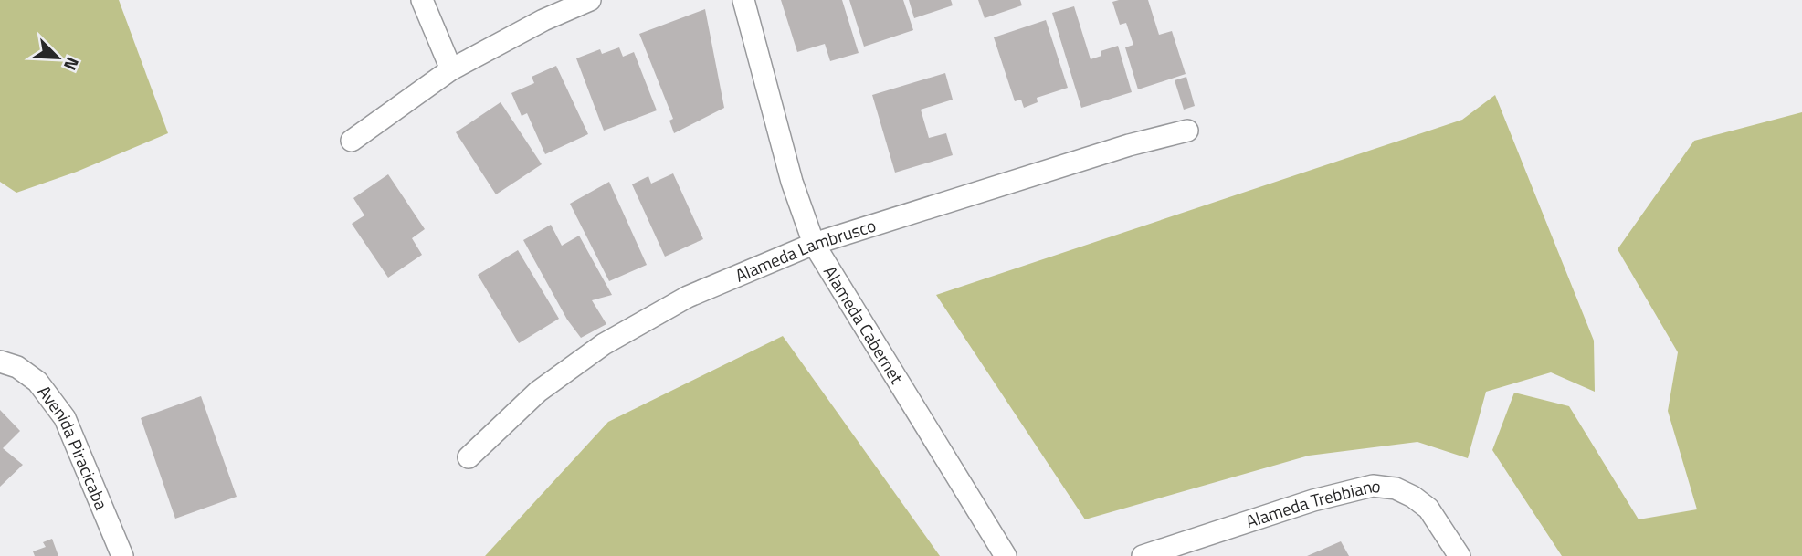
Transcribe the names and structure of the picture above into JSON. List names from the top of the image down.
{
  "streets": {
    "street": [
      "Alameda Lambrusco",
      "Alameda Cabernet",
      "Avenida Piracicaba",
      "Alameda Trebbiano"
    ]
  },
  "crossings": [
    ["Alameda Lambrusco", "Alameda Cabernet"]
  ],
  "north": "bottom right"
}
